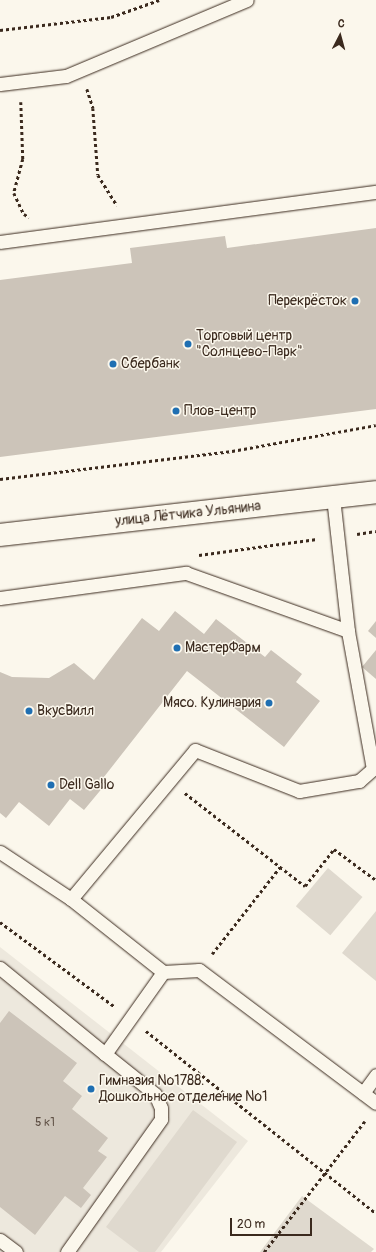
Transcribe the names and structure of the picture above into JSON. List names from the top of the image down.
{
  "streets": {
    "street": ["улица Лётчика Ульянина"]
  },
  "places": [
    "Перекрёсток",
    "Торговый центр \"Солнцево-Парк\"",
    "Сбербанк",
    "Плов-центр",
    "МастерФарм",
    "Мясо. Кулинария",
    "ВкусВилл",
    "Dell Gallo",
    "Гимназия №1788. Дошкольное отделение №1"
  ],
  "house_numbers": ["5 к1"],
  "scale_bar": "20 m",
  "north": "top"
}
